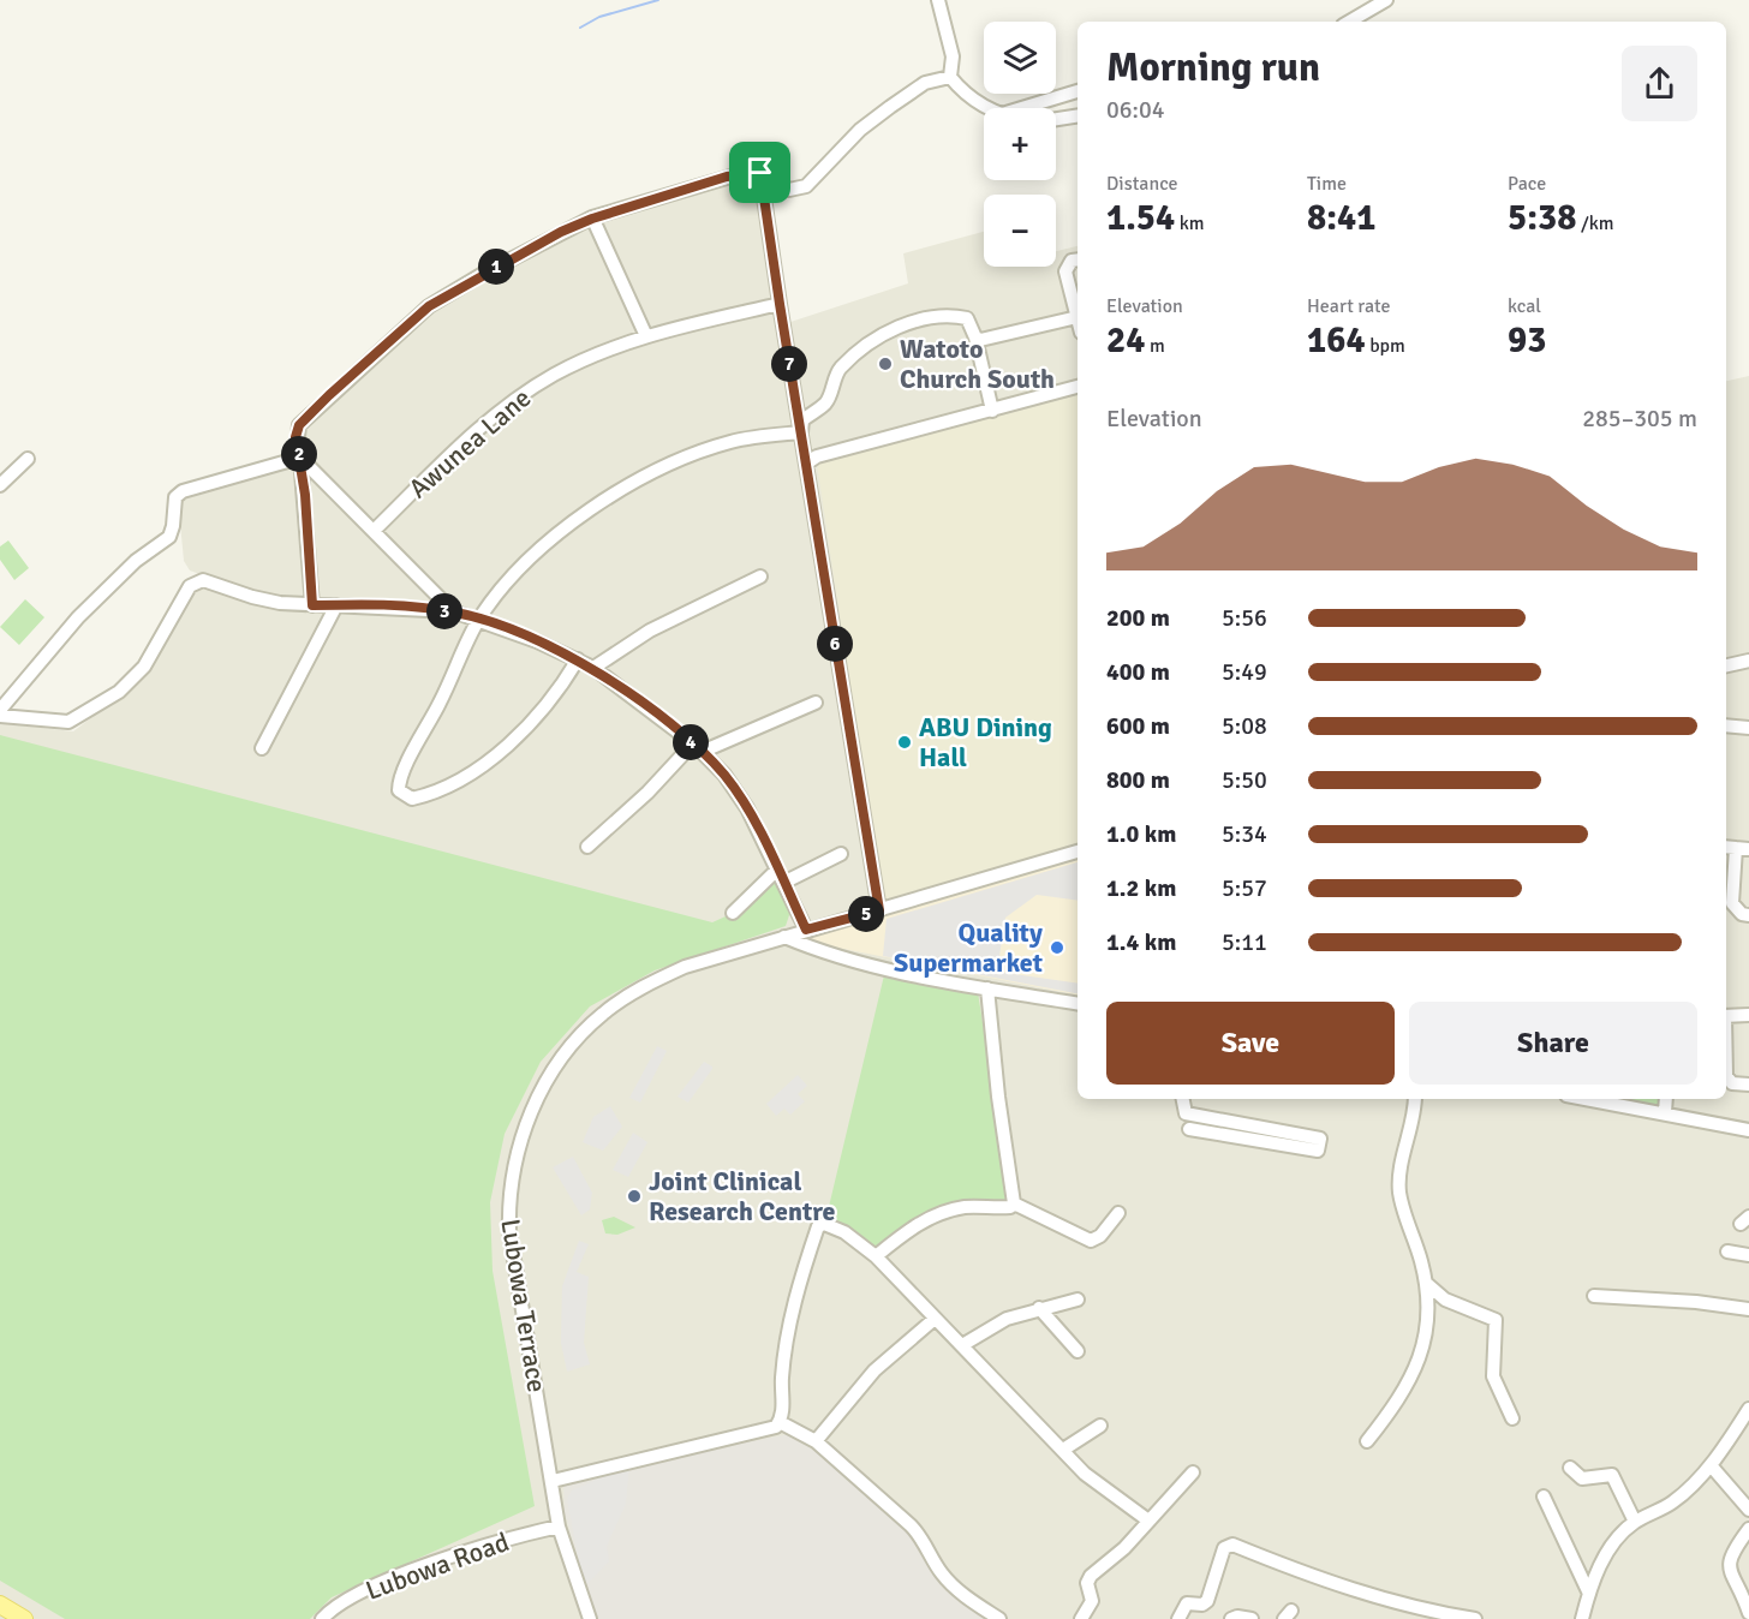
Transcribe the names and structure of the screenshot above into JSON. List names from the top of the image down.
{
  "streets": {
    "street": ["Awunea Lane", "Lubowa Terrace", "Lubowa Road"]
  },
  "crossings": [
    ["Lubowa Terrace", "Lubowa Road"]
  ],
  "places": [
    "Watoto Church South",
    "ABU Dining Hall",
    "Quality Supermarket",
    "Joint Clinical Research Centre"
  ],
  "page": {
    "map_buttons": ["+", "−"],
    "heading": ["Morning run", "06:04"],
    "stats": [
      ["Distance", "1.54 km"],
      ["Time", "8:41"],
      ["Pace", "5:38 /km"],
      ["Elevation", "24 m"],
      ["Heart rate", "164 bpm"],
      ["kcal", "93"]
    ],
    "pins": [
      "1",
      "7",
      "2",
      "3",
      "6",
      "4",
      "5"
    ],
    "chart": ["Elevation", "285–305 m"],
    "list": [
      {
        "name": "200 m",
        "note": "5:56"
      },
      {
        "name": "400 m",
        "note": "5:49"
      },
      {
        "name": "600 m",
        "note": "5:08"
      },
      {
        "name": "800 m",
        "note": "5:50"
      },
      {
        "name": "1.0 km",
        "note": "5:34"
      },
      {
        "name": "1.2 km",
        "note": "5:57"
      },
      {
        "name": "1.4 km",
        "note": "5:11"
      }
    ],
    "buttons": ["Save", "Share"]
  }
}
